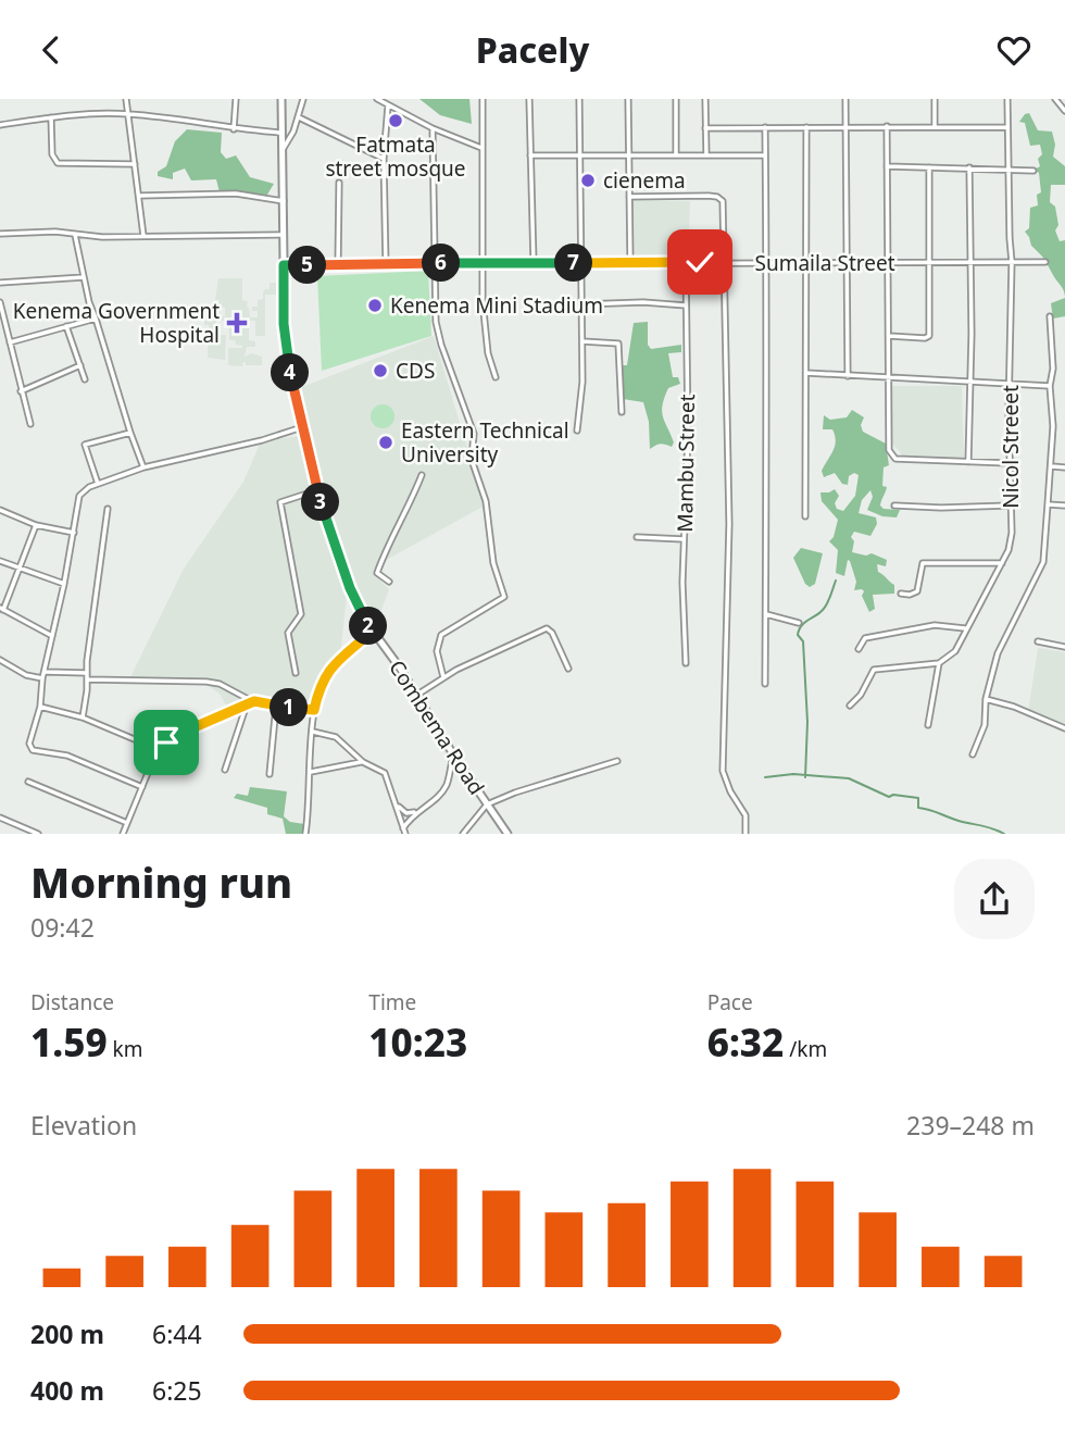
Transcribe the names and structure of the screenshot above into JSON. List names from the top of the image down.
{
  "streets": {
    "street": [
      "Sumaila Street",
      "Nicol Streeet",
      "Mambu Street",
      "Combema Road"
    ]
  },
  "crossings": [
    ["Sumaila Street", "Nicol Streeet"],
    ["Sumaila Street", "Mambu Street"],
    ["Sumaila Street", "Combema Road"]
  ],
  "places": {
    "other": [
      "Fatmata street mosque",
      "cienema",
      "Kenema Mini Stadium",
      "CDS",
      "Eastern Technical University"
    ],
    "health": ["Kenema Government Hospital"]
  },
  "page": {
    "header": "Pacely",
    "pins": [
      "6",
      "7",
      "5",
      "4",
      "3",
      "2",
      "1"
    ],
    "heading": ["Morning run", "09:42"],
    "stats": [
      ["Distance", "1.59 km"],
      ["Time", "10:23"],
      ["Pace", "6:32 /km"]
    ],
    "chart": ["Elevation", "239–248 m"],
    "list": [
      {
        "name": "200 m",
        "note": "6:44"
      },
      {
        "name": "400 m",
        "note": "6:25"
      }
    ]
  }
}
